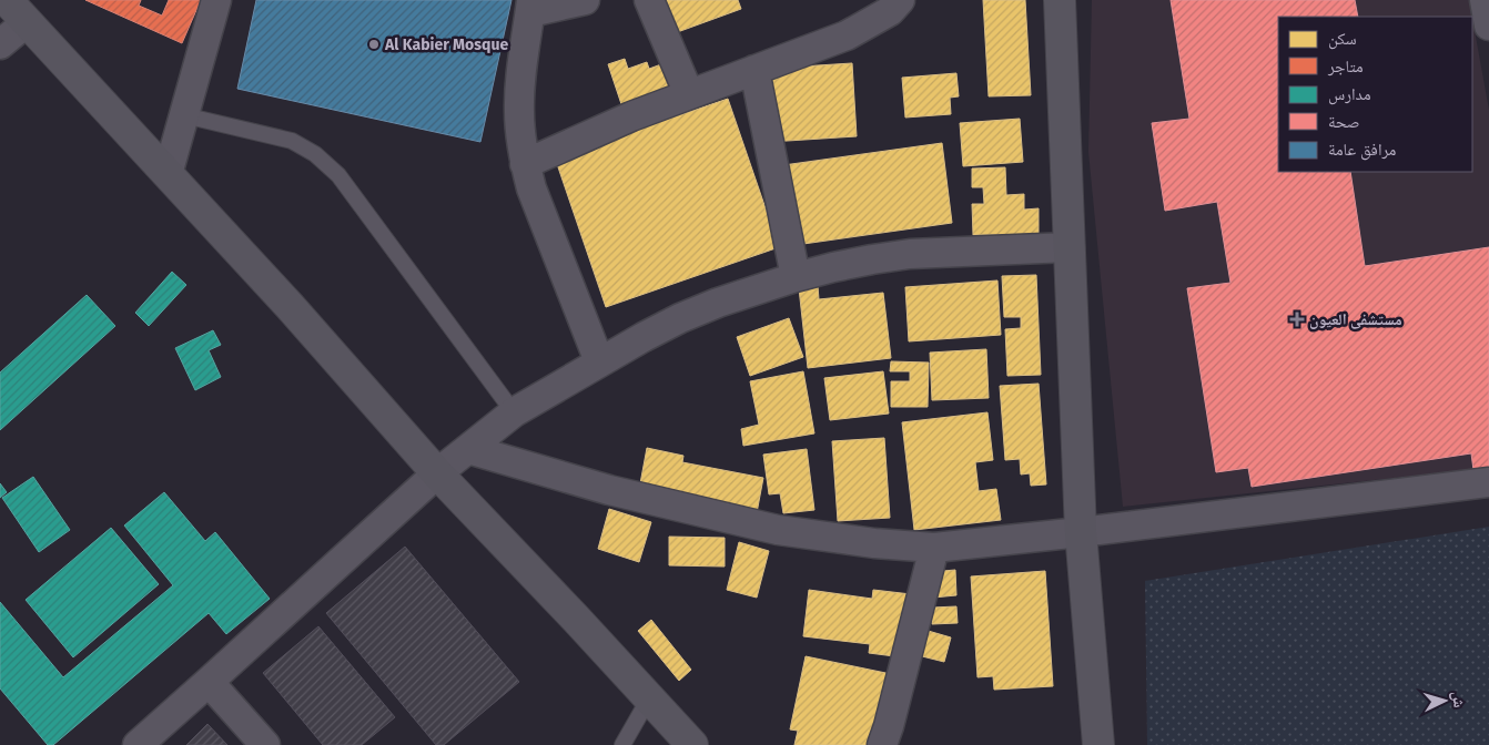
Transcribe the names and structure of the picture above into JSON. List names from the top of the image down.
{
  "places": {
    "other": ["Al Kabier Mosque"],
    "health": ["مستشفى العيون"]
  },
  "legend": [
    "سكن",
    "متاجر",
    "مدارس",
    "صحة",
    "مرافق عامة"
  ],
  "north": "right"
}
